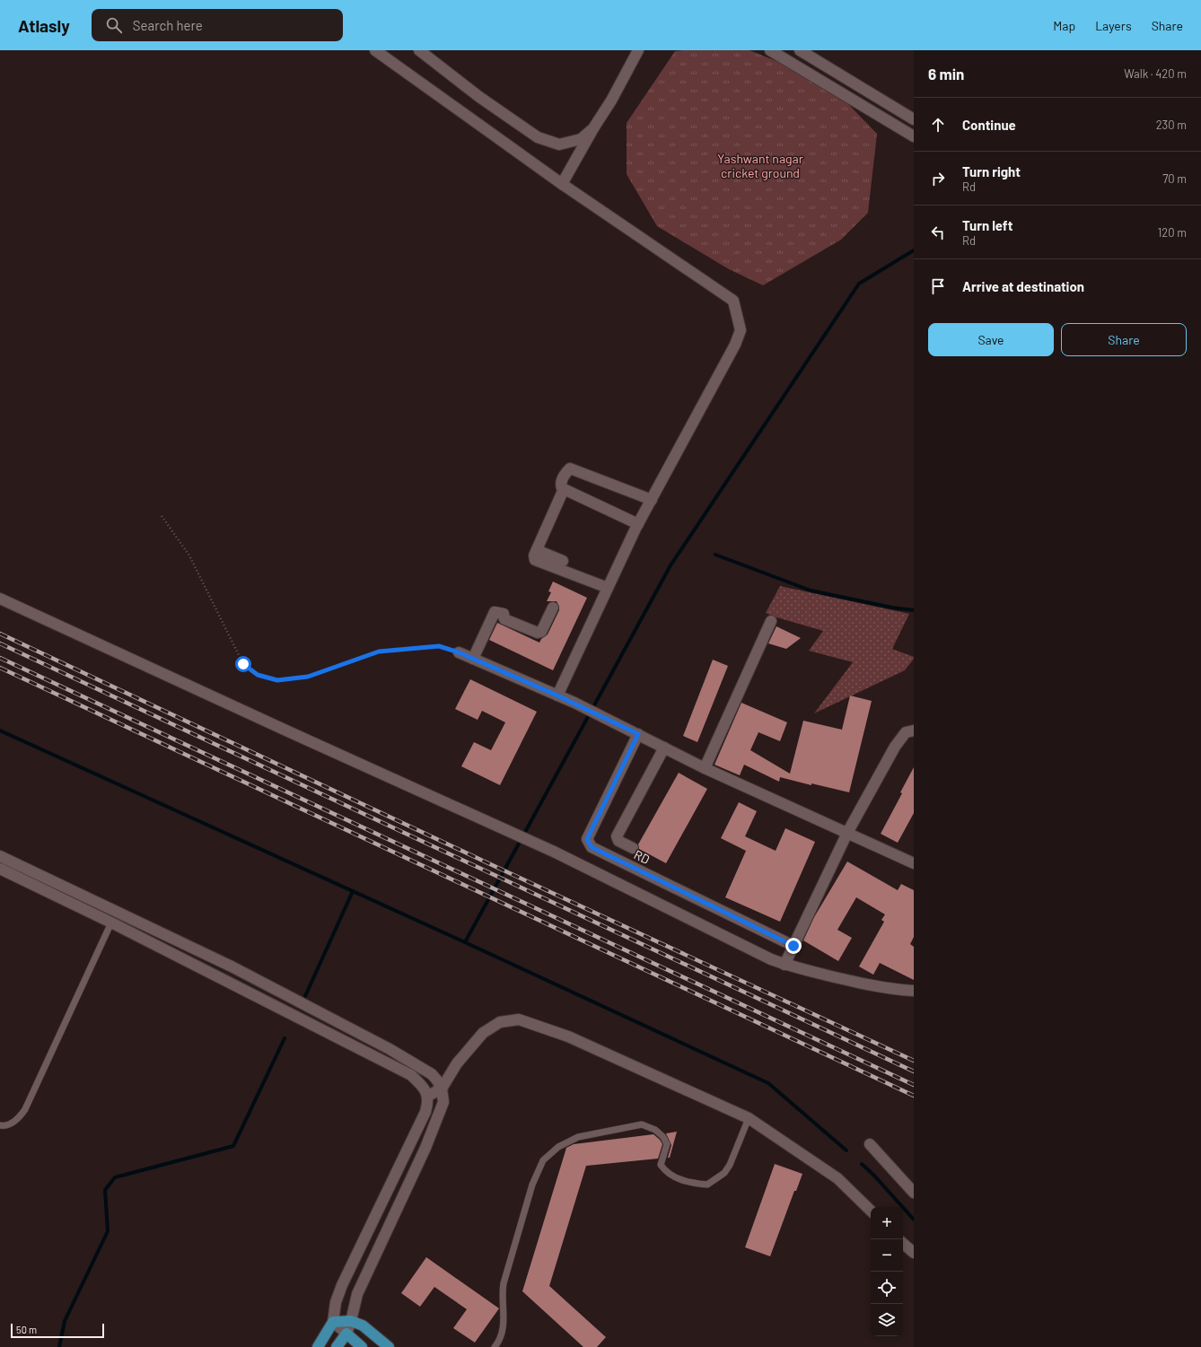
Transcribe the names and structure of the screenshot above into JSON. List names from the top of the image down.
{
  "streets": {
    "street": ["RD"]
  },
  "parks": ["Yashwant nagar cricket ground"],
  "scale_bar": "50 m",
  "page": {
    "header": "Atlasly",
    "search": "Search here",
    "nav": ["Map", "Layers", "Share"],
    "heading": ["6 min", "Walk · 420 m"],
    "list": [
      ["Continue", "230 m"],
      ["Turn right", "Rd", "70 m"],
      ["Turn left", "Rd", "120 m"],
      "Arrive at destination"
    ],
    "buttons": ["Save", "Share"],
    "map_buttons": ["+", "−"],
    "scale": "50 m"
  }
}
